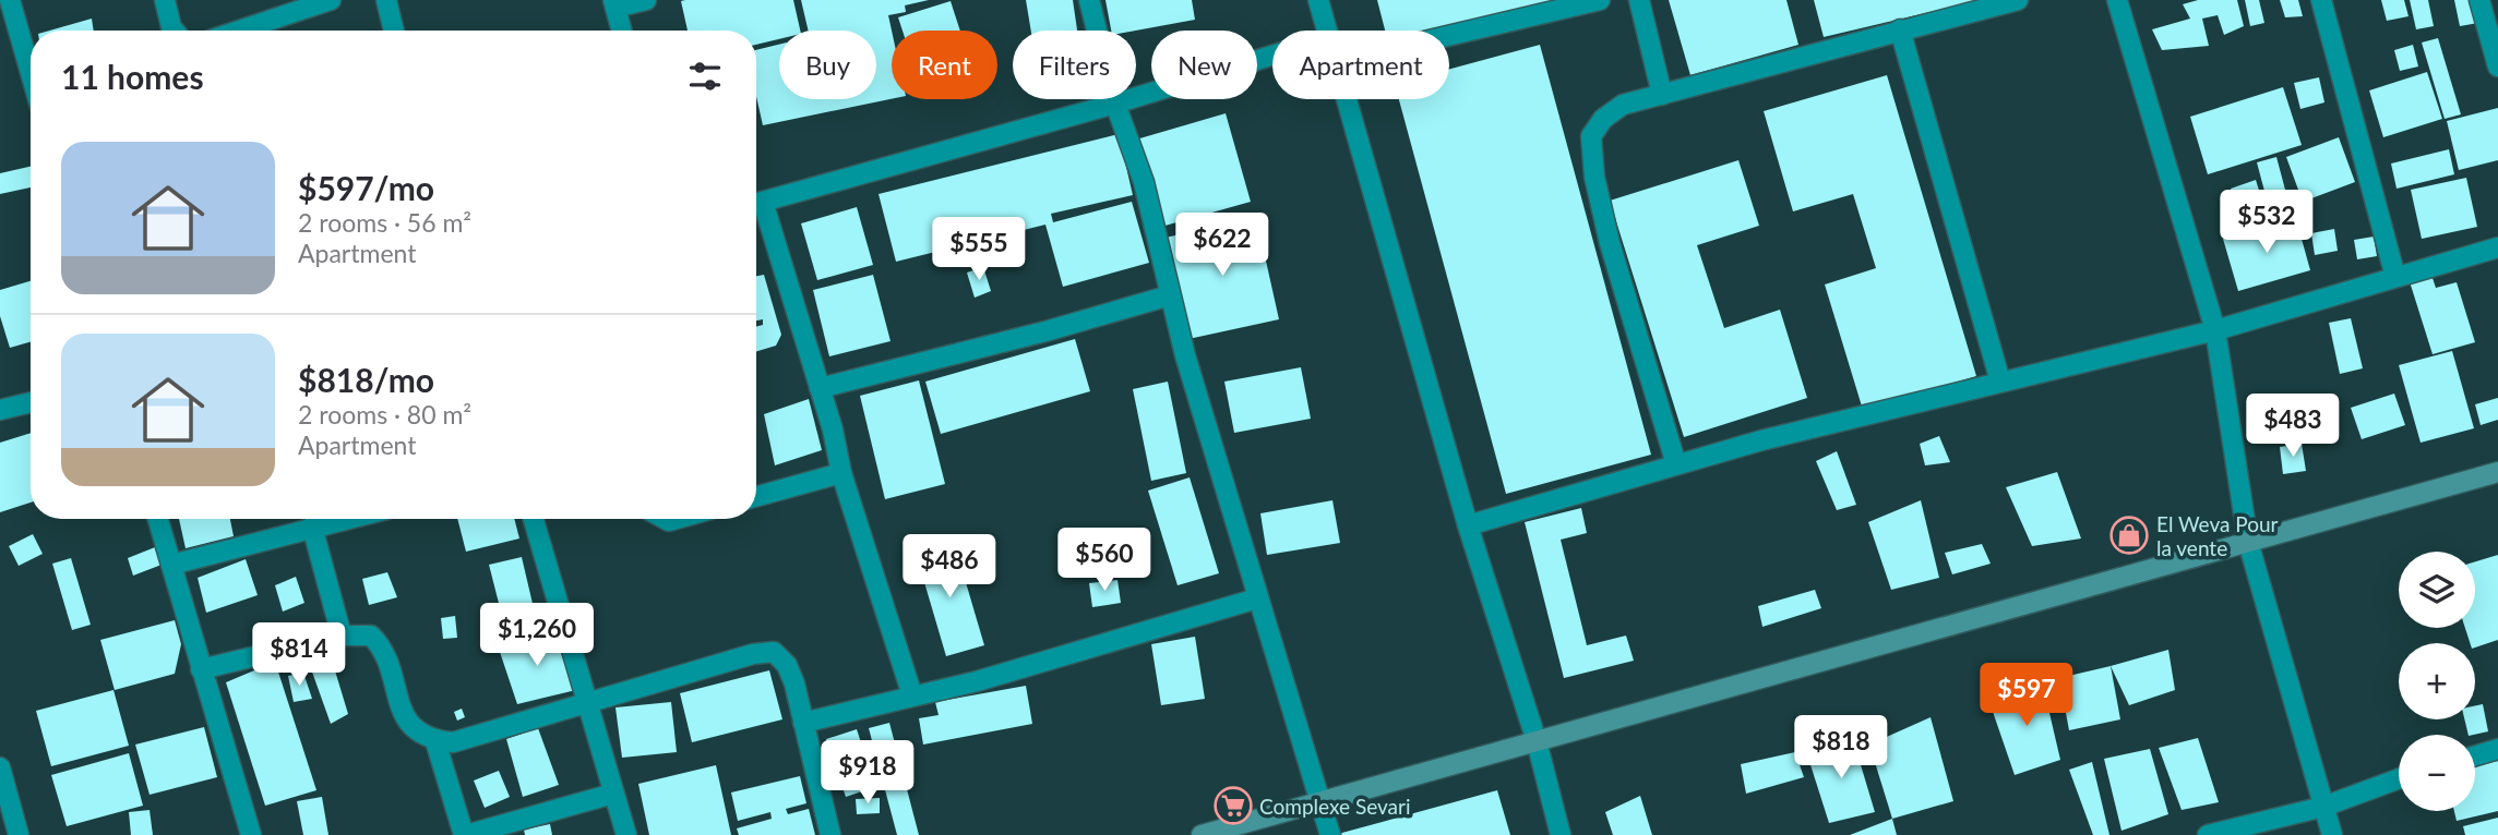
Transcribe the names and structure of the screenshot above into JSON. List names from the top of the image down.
{
  "places": {
    "shop": ["El Weva Pour la vente"],
    "supermarket": ["Complexe Sevari"]
  },
  "page": {
    "chip": [
      "Buy",
      "Rent",
      "Filters",
      "New",
      "Apartment"
    ],
    "heading": "11 homes",
    "list": [
      {
        "name": "$597/mo",
        "note": "2 rooms · 56 m² · Apartment"
      },
      {
        "name": "$818/mo",
        "note": "2 rooms · 80 m² · Apartment"
      }
    ],
    "price": [
      "$532",
      "$622",
      "$555",
      "$483",
      "$560",
      "$486",
      "$1,260",
      "$814",
      "$597",
      "$818",
      "$918"
    ],
    "map_buttons": ["+", "−"]
  }
}
